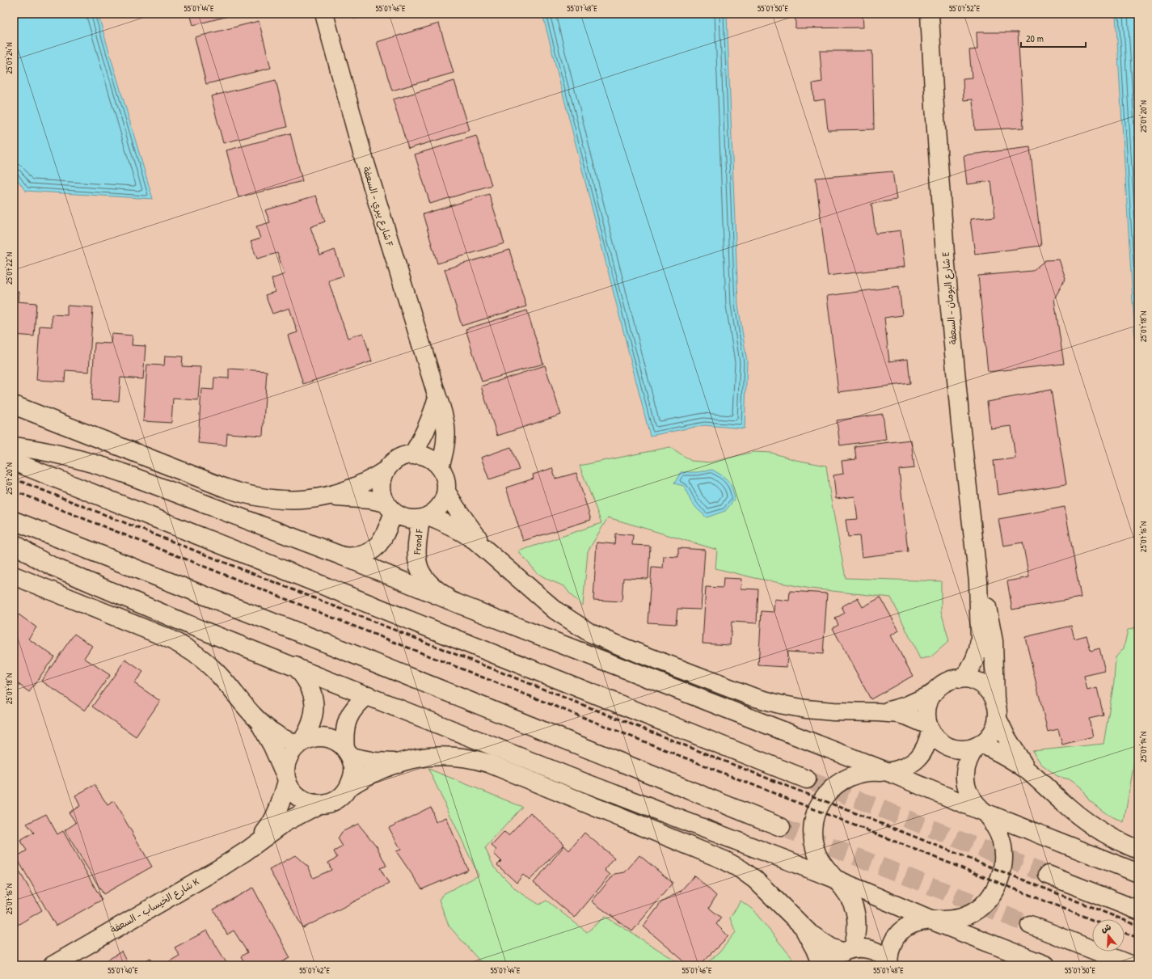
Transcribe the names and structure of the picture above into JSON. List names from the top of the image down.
{
  "streets": {
    "street": [
      "شارع يبري - السعفة F",
      "شارع البومان - السعفة E",
      "Frond F",
      "شارع الخيساب - السعفة K"
    ]
  },
  "crossings": [
    ["شارع يبري - السعفة F", "Frond F"]
  ],
  "scale_bar": "20 m",
  "north": "top",
  "coordinates": [
    "55°07'44\"E",
    "55°07'46\"E",
    "55°07'48\"E",
    "55°07'50\"E",
    "55°07'52\"E",
    "25°07'24\"N",
    "25°07'20\"N",
    "25°07'22\"N",
    "25°07'18\"N",
    "25°07'16\"N",
    "25°07'14\"N",
    "55°07'40\"E",
    "55°07'42\"E"
  ]
}
